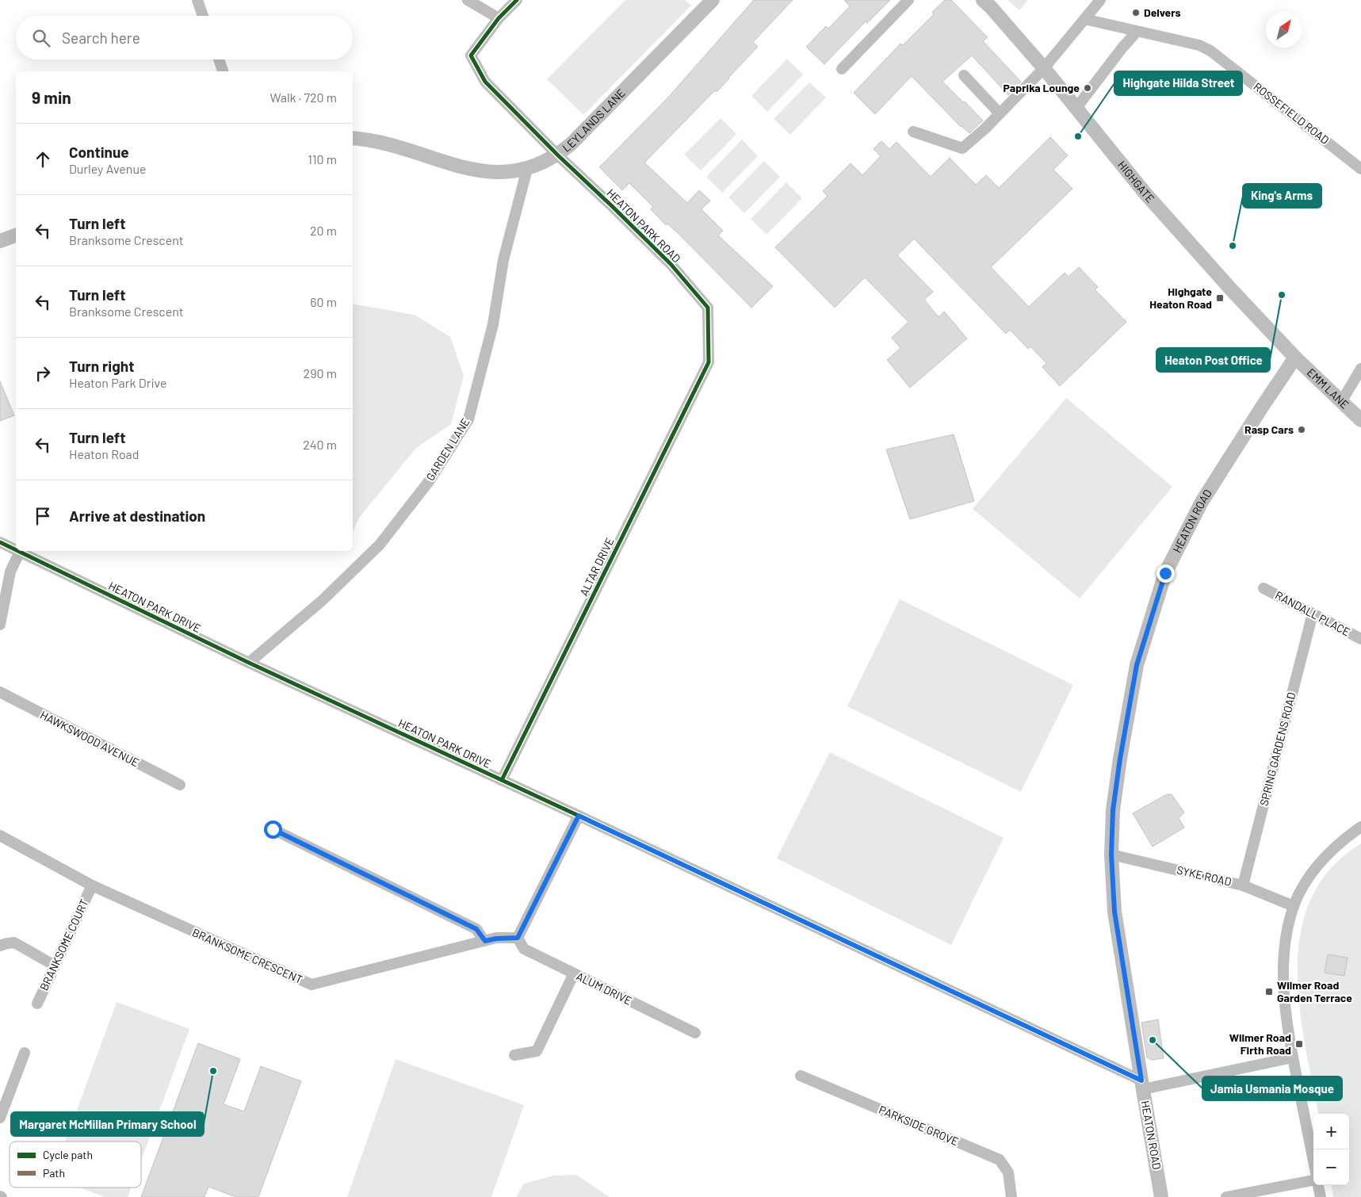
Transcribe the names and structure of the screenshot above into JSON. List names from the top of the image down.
{
  "streets": {
    "street": [
      "ROSSEFIELD ROAD",
      "LEYLANDS LANE",
      "HIGHGATE",
      "HEATON PARK ROAD",
      "EMM LANE",
      "GARDEN LANE",
      "HEATON ROAD",
      "ALTAR DRIVE",
      "HEATON PARK DRIVE",
      "RANDALL PLACE",
      "HAWKSWOOD AVENUE",
      "SPRING GARDENS ROAD",
      "SYKE ROAD",
      "BRANKSOME COURT",
      "BRANKSOME CRESCENT",
      "ALUM DRIVE",
      "PARKSIDE GROVE"
    ]
  },
  "crossings": [
    ["LEYLANDS LANE", "HEATON PARK ROAD"],
    ["LEYLANDS LANE", "GARDEN LANE"],
    ["HIGHGATE", "EMM LANE"],
    ["HIGHGATE", "HEATON ROAD"],
    ["HEATON PARK ROAD", "ALTAR DRIVE"],
    ["EMM LANE", "HEATON ROAD"],
    ["GARDEN LANE", "HEATON PARK DRIVE"],
    ["HEATON ROAD", "HEATON PARK DRIVE"],
    ["HEATON ROAD", "SYKE ROAD"],
    ["ALTAR DRIVE", "HEATON PARK DRIVE"],
    ["RANDALL PLACE", "SPRING GARDENS ROAD"],
    ["SPRING GARDENS ROAD", "SYKE ROAD"],
    ["BRANKSOME COURT", "BRANKSOME CRESCENT"],
    ["BRANKSOME CRESCENT", "ALUM DRIVE"]
  ],
  "places": {
    "other": [
      "Delvers",
      "Paprika Lounge",
      "Highgate Hilda Street",
      "King's Arms",
      "Heaton Post Office",
      "Rasp Cars",
      "Jamia Usmania Mosque",
      "Margaret McMillan Primary School"
    ],
    "transit": ["Highgate Heaton Road", "Wilmer Road Garden Terrace", "Wilmer Road Firth Road"]
  },
  "legend": ["Cycle path", "Path"],
  "north": "top right",
  "page": {
    "search": "Search here",
    "heading": ["9 min", "Walk · 720 m"],
    "list": [
      ["Continue", "Durley Avenue", "110 m"],
      ["Turn left", "Branksome Crescent", "20 m"],
      ["Turn left", "Branksome Crescent", "60 m"],
      ["Turn right", "Heaton Park Drive", "290 m"],
      ["Turn left", "Heaton Road", "240 m"],
      "Arrive at destination"
    ],
    "map_buttons": ["+", "−"]
  }
}
